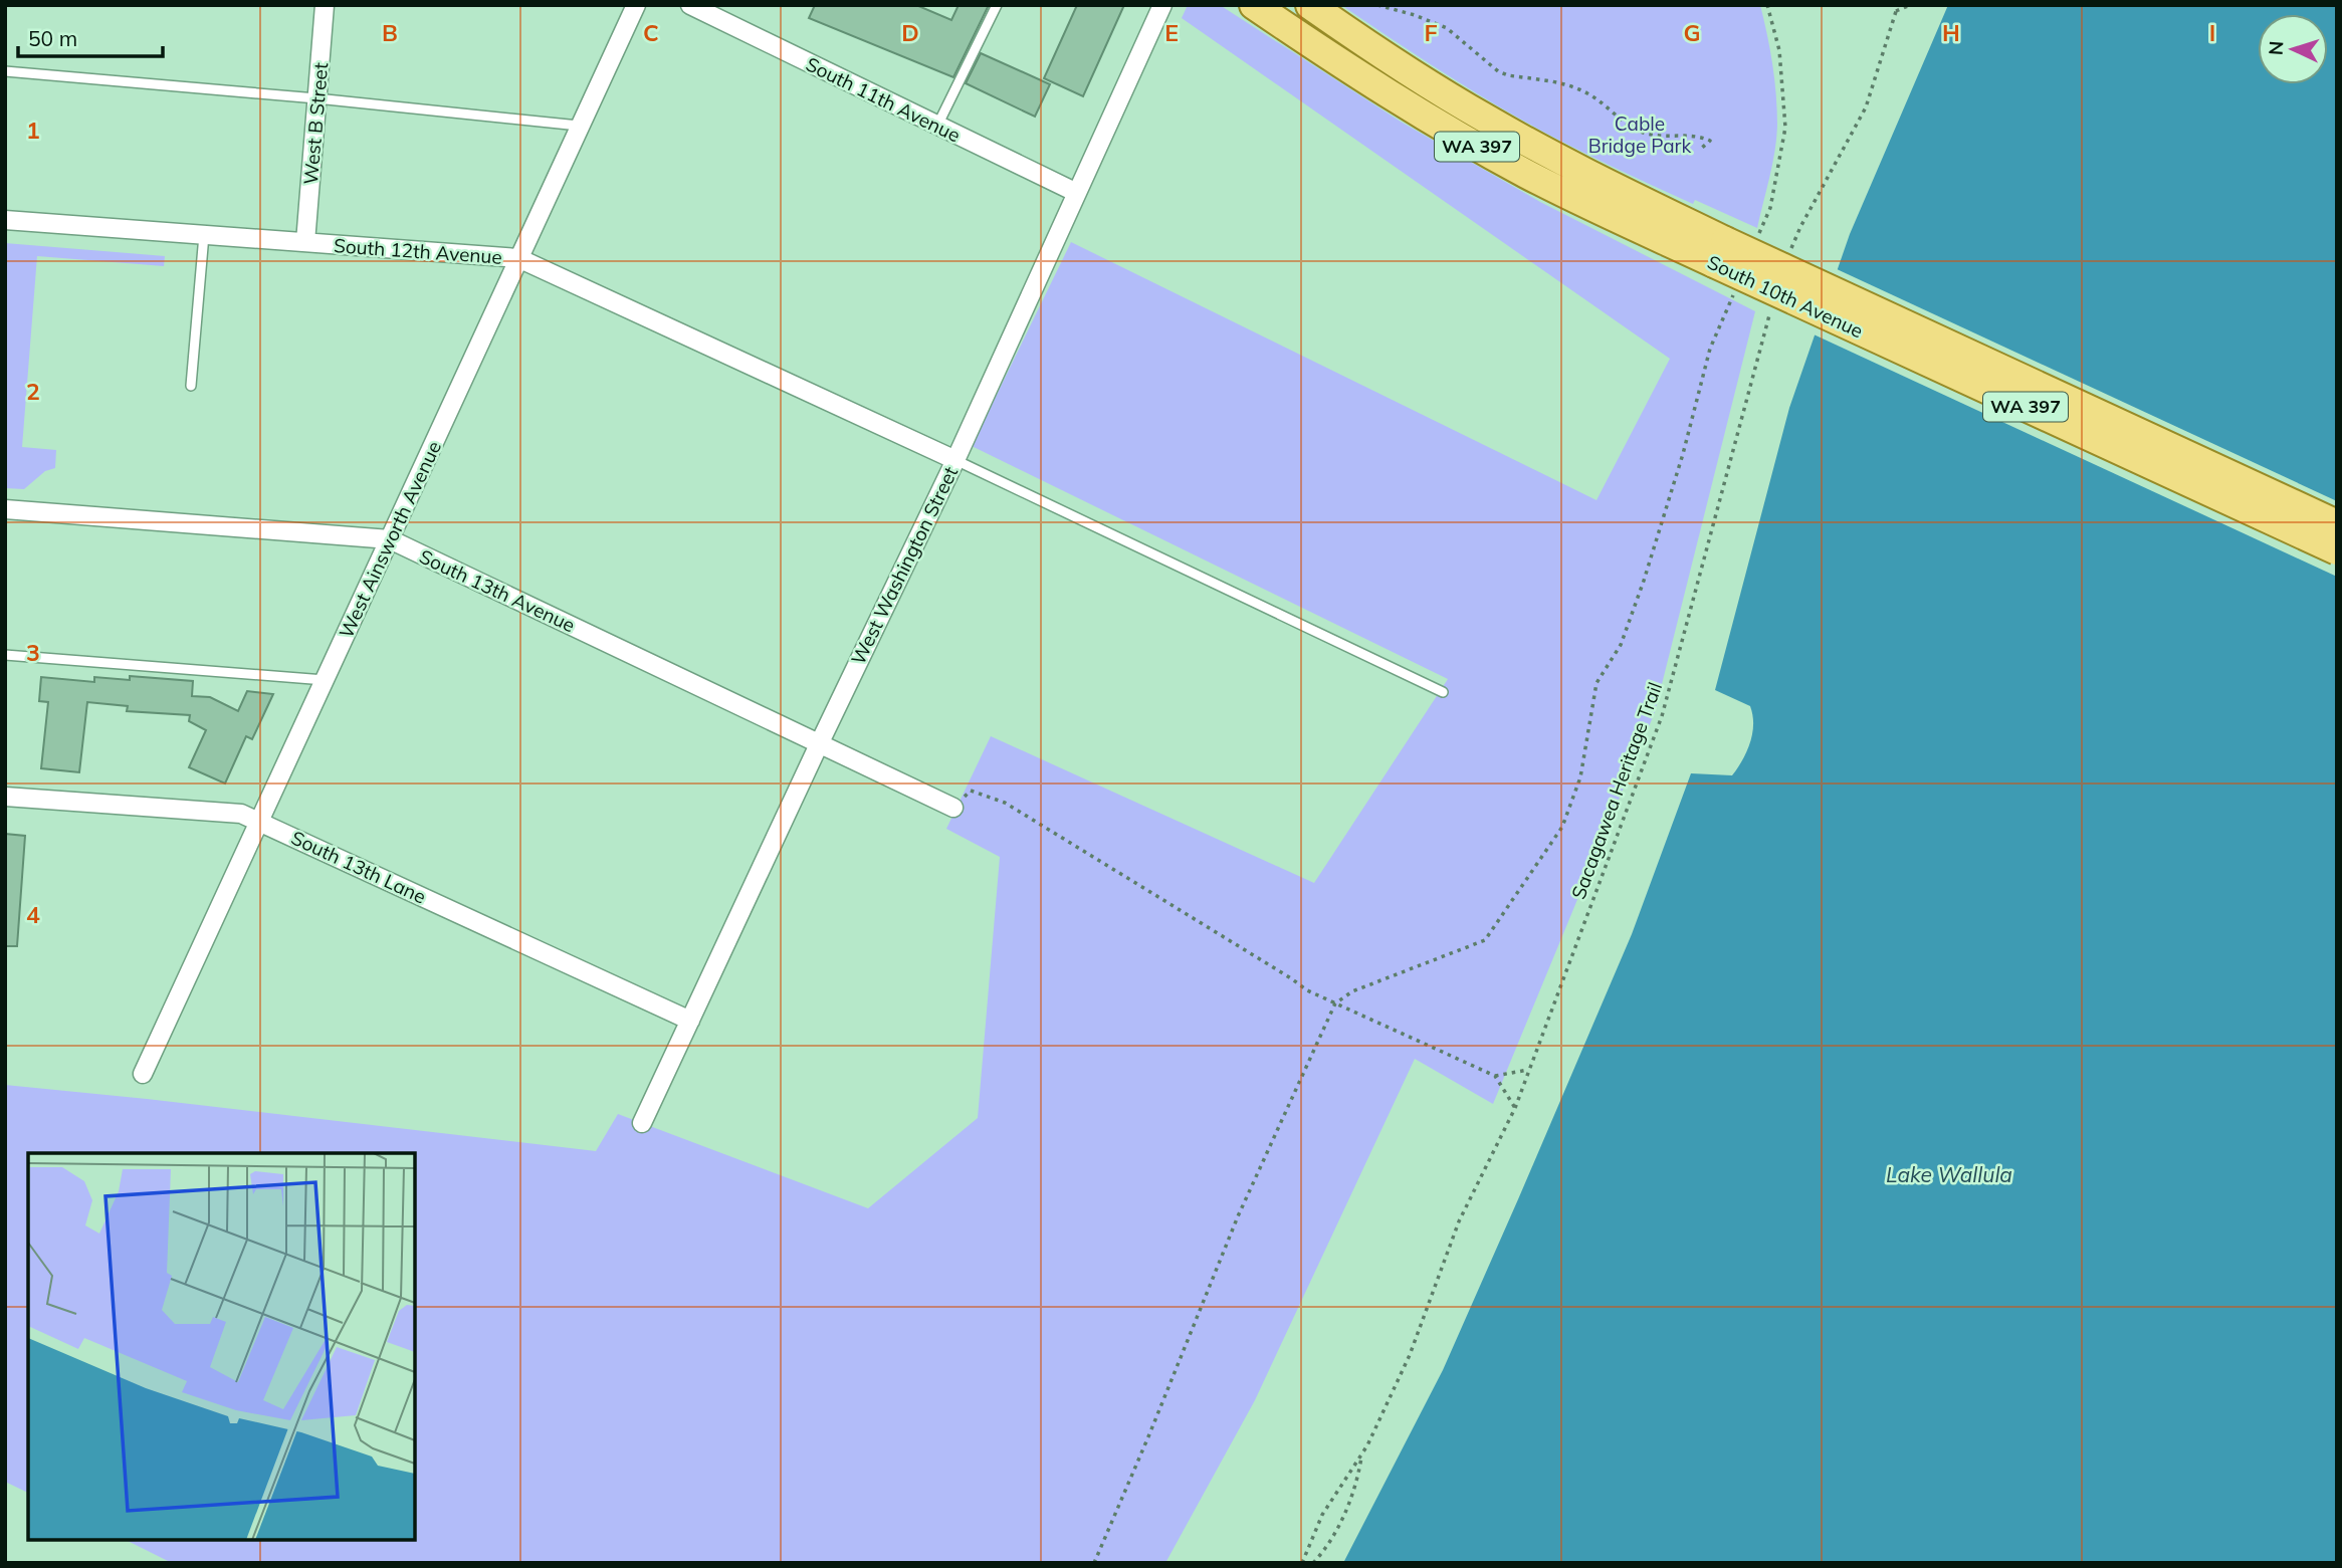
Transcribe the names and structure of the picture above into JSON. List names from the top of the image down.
{
  "streets": {
    "main road": ["WA 397", "South 10th Avenue"],
    "street": [
      "South 11th Avenue",
      "West B Street",
      "South 12th Avenue",
      "West Ainsworth Avenue",
      "West Washington Street",
      "South 13th Avenue",
      "South 13th Lane"
    ],
    "path": ["Sacagawea Heritage Trail"]
  },
  "crossings": [
    ["South 11th Avenue", "West Washington Street"],
    ["West B Street", "South 12th Avenue"],
    ["South 12th Avenue", "West Ainsworth Avenue"],
    ["South 12th Avenue", "West Washington Street"],
    ["West Ainsworth Avenue", "South 13th Avenue"],
    ["West Ainsworth Avenue", "South 13th Lane"],
    ["West Washington Street", "South 13th Avenue"],
    ["West Washington Street", "South 13th Lane"]
  ],
  "water": ["Lake Wallula"],
  "parks": ["Cable Bridge Park"],
  "scale_bar": "50 m",
  "north": "left",
  "grid": {
    "columns": [
      "B",
      "C",
      "D",
      "E",
      "F",
      "G",
      "H",
      "I"
    ],
    "rows": [
      "1",
      "2",
      "3",
      "4"
    ]
  }
}
